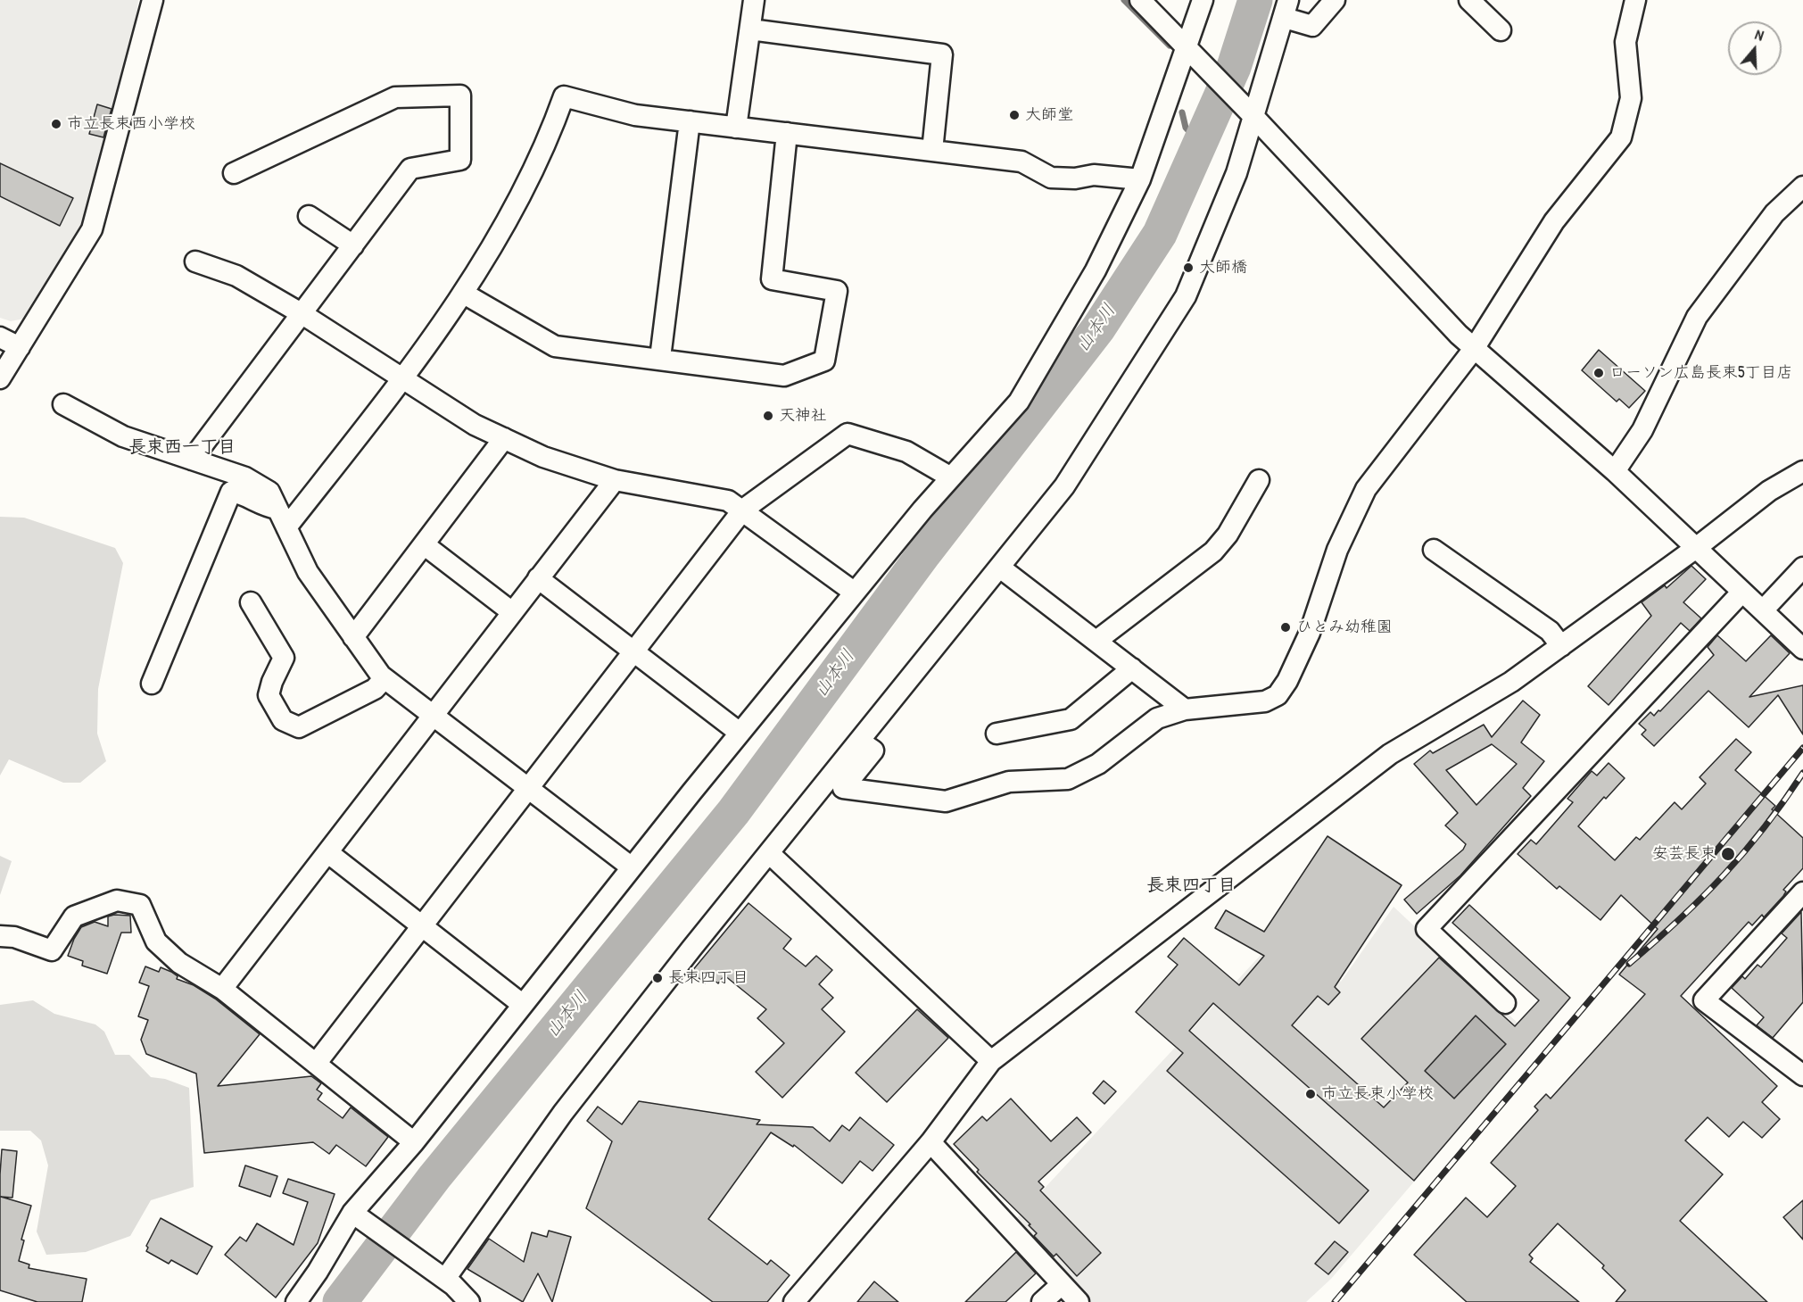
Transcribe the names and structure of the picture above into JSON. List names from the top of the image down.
{
  "districts": ["長束西一丁目", "長束四丁目"],
  "water": ["山本川"],
  "places": [
    "大師堂",
    "市立長束西小学校",
    "大師橋",
    "ローソン広島長束5丁目店",
    "天神社",
    "ひとみ幼稚園",
    "安芸長束",
    "長束四丁目",
    "市立長束小学校"
  ],
  "north": "top"
}
